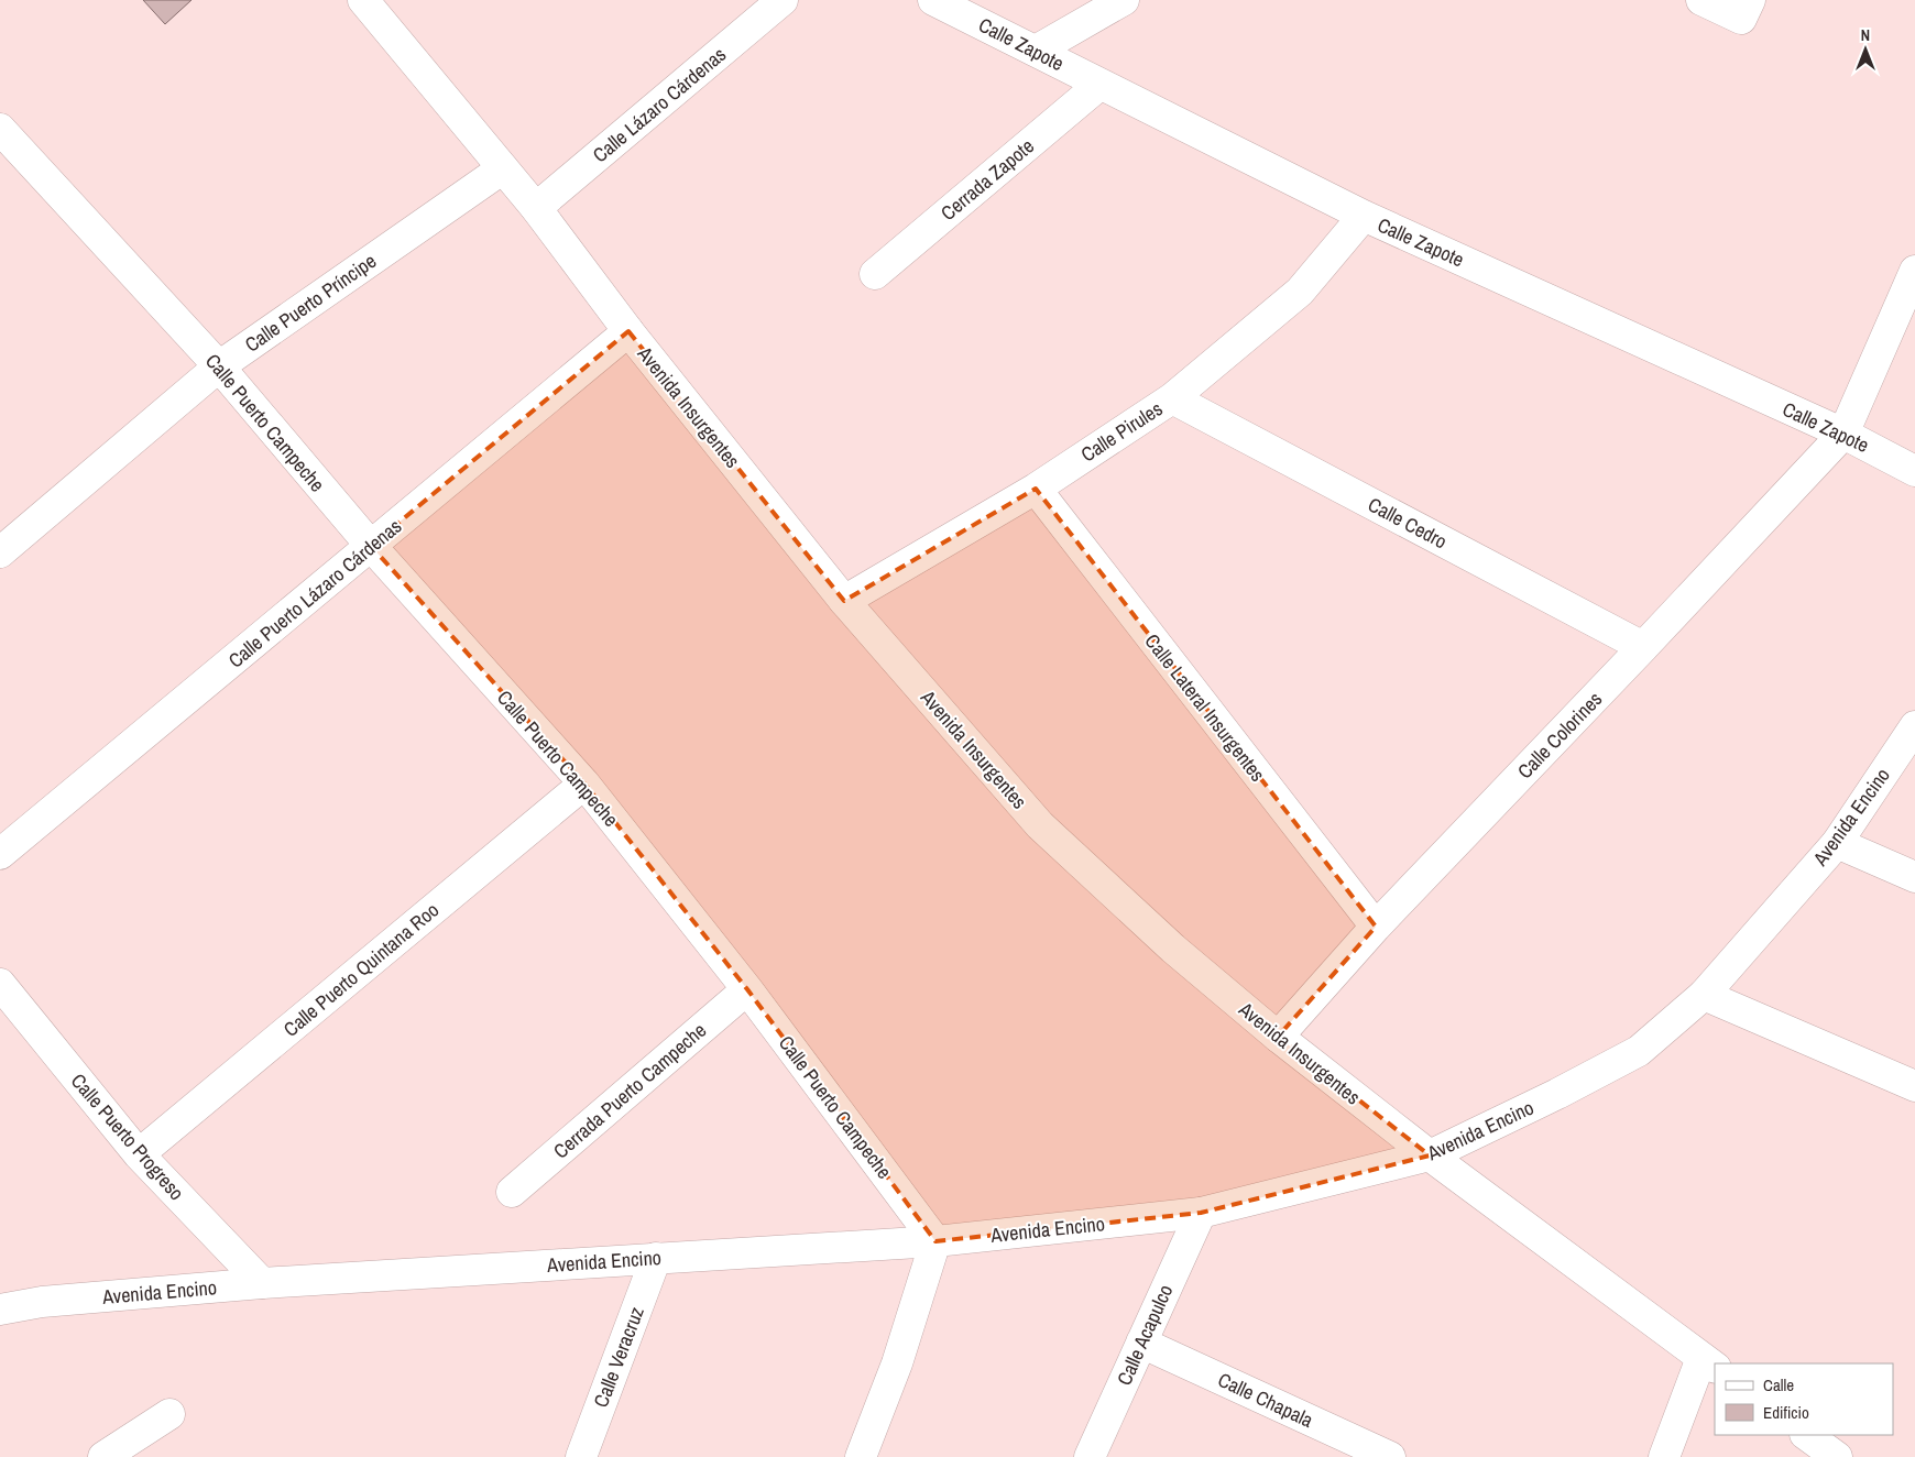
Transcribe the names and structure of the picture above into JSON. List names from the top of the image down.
{
  "streets": {
    "street": [
      "Calle Zapote",
      "Calle Lázaro Cárdenas",
      "Cerrada Zapote",
      "Calle Puerto Príncipe",
      "Avenida Insurgentes",
      "Calle Puerto Campeche",
      "Calle Pirules",
      "Calle Cedro",
      "Calle Puerto Lázaro Cárdenas",
      "Calle Lateral Insurgentes",
      "Calle Colorines",
      "Avenida Encino",
      "Calle Puerto Quintana Roo",
      "Cerrada Puerto Campeche",
      "Calle Puerto Progreso",
      "Calle Acapulco",
      "Calle Veracruz",
      "Calle Chapala"
    ]
  },
  "crossings": [
    ["Calle Zapote", "Cerrada Zapote"],
    ["Calle Zapote", "Calle Pirules"],
    ["Calle Zapote", "Calle Colorines"],
    ["Calle Lázaro Cárdenas", "Avenida Insurgentes"],
    ["Calle Puerto Príncipe", "Avenida Insurgentes"],
    ["Calle Puerto Príncipe", "Calle Puerto Campeche"],
    ["Avenida Insurgentes", "Calle Pirules"],
    ["Avenida Insurgentes", "Calle Puerto Lázaro Cárdenas"],
    ["Avenida Insurgentes", "Calle Colorines"],
    ["Avenida Insurgentes", "Avenida Encino"],
    ["Calle Puerto Campeche", "Calle Puerto Lázaro Cárdenas"],
    ["Calle Puerto Campeche", "Avenida Encino"],
    ["Calle Puerto Campeche", "Calle Puerto Quintana Roo"],
    ["Calle Puerto Campeche", "Cerrada Puerto Campeche"],
    ["Calle Pirules", "Calle Cedro"],
    ["Calle Pirules", "Calle Lateral Insurgentes"],
    ["Calle Cedro", "Calle Colorines"],
    ["Calle Lateral Insurgentes", "Calle Colorines"],
    ["Avenida Encino", "Calle Puerto Progreso"],
    ["Avenida Encino", "Calle Acapulco"],
    ["Avenida Encino", "Calle Veracruz"],
    ["Calle Puerto Quintana Roo", "Calle Puerto Progreso"],
    ["Calle Acapulco", "Calle Chapala"]
  ],
  "legend": ["Calle", "Edificio"],
  "north": "top"
}
